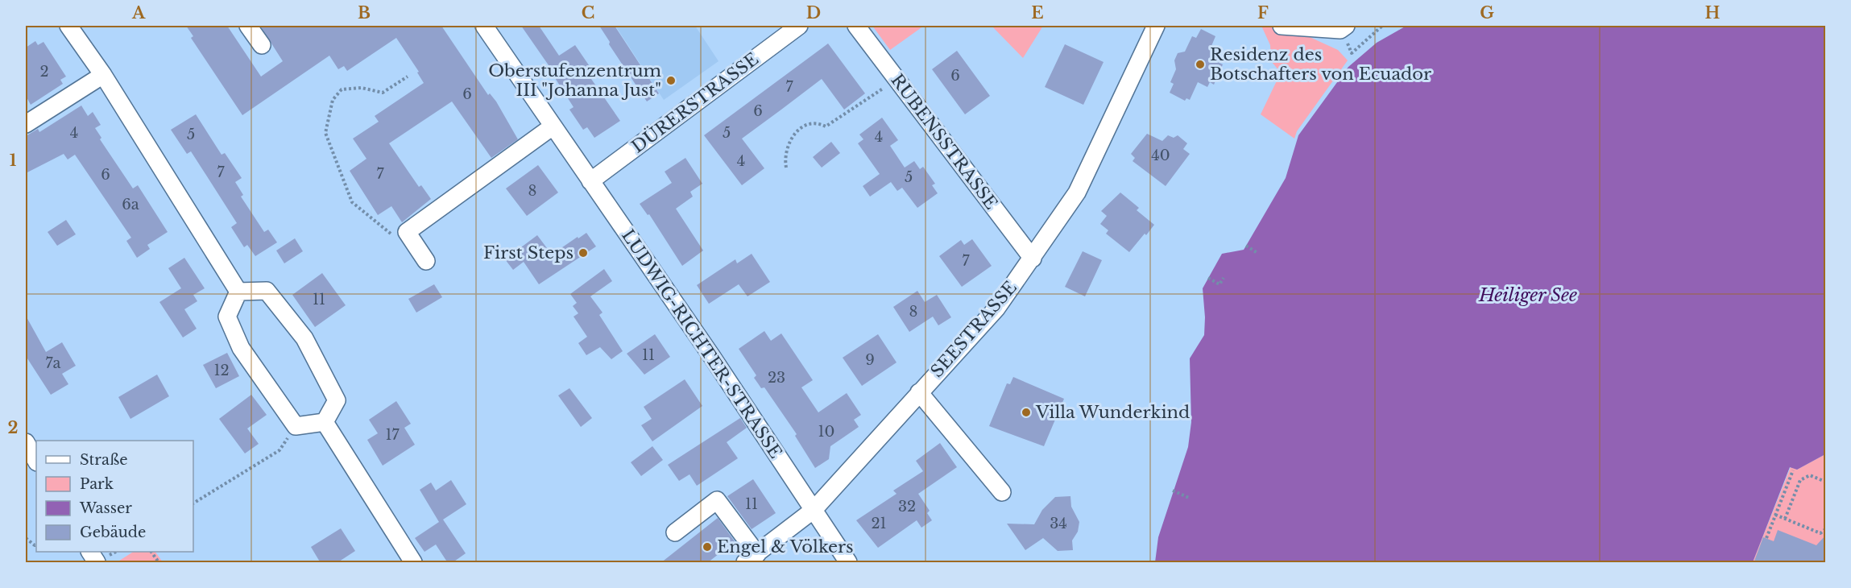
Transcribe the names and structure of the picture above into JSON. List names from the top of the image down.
{
  "streets": {
    "street": [
      "DÜRERSTRASSE",
      "RUBENSSTRASSE",
      "SEESTRASSE",
      "LUDWIG-RICHTER-STRASSE"
    ]
  },
  "crossings": [
    ["DÜRERSTRASSE", "LUDWIG-RICHTER-STRASSE"],
    ["RUBENSSTRASSE", "SEESTRASSE"],
    ["SEESTRASSE", "LUDWIG-RICHTER-STRASSE"]
  ],
  "water": ["Heiliger See"],
  "places": [
    "Residenz des Botschafters von Ecuador",
    "Oberstufenzentrum III \"Johanna Just\"",
    "First Steps",
    "Villa Wunderkind",
    "Engel & Völkers"
  ],
  "house_numbers": [
    "2",
    "6",
    "7",
    "6",
    "6",
    "4",
    "5",
    "5",
    "4",
    "40",
    "4",
    "7",
    "7",
    "6",
    "5",
    "8",
    "6a",
    "7",
    "11",
    "8",
    "11",
    "9",
    "7a",
    "12",
    "23",
    "10",
    "17",
    "11",
    "32",
    "21",
    "34"
  ],
  "legend": [
    "Straße",
    "Park",
    "Wasser",
    "Gebäude"
  ],
  "grid": {
    "columns": [
      "A",
      "B",
      "C",
      "D",
      "E",
      "F",
      "G",
      "H"
    ],
    "rows": ["1", "2"]
  }
}
